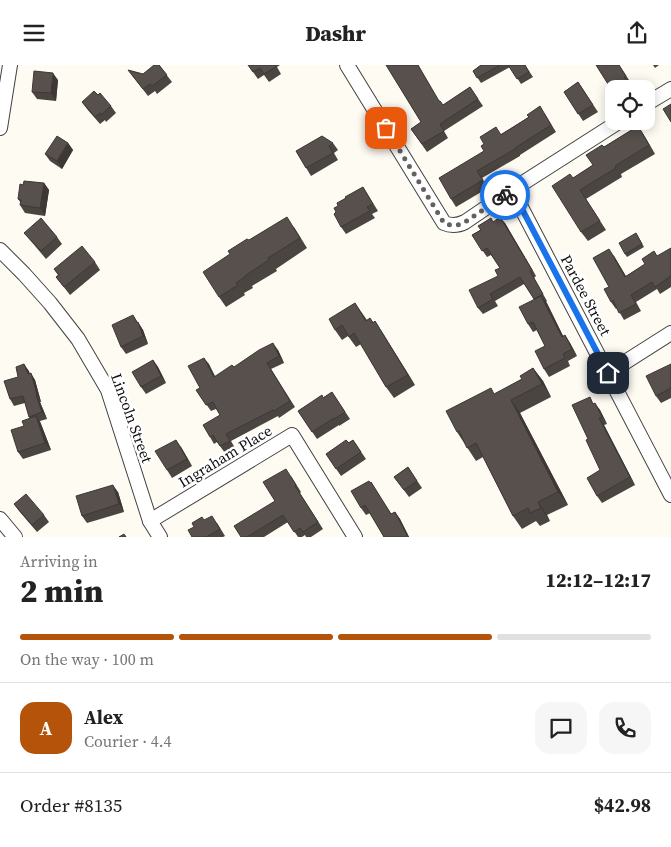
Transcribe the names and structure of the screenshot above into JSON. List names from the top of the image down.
{
  "streets": {
    "street": ["Pardee Street", "Lincoln Street", "Ingraham Place"]
  },
  "crossings": [
    ["Lincoln Street", "Ingraham Place"]
  ],
  "page": {
    "header": "Dashr",
    "heading": ["2 min", "Arriving in", "12:12–12:17"],
    "panel": [
      "Alex",
      "Courier · 4.4",
      "Order #8135",
      "$42.98"
    ],
    "bar": "On the way · 100 m",
    "round": "A"
  }
}
